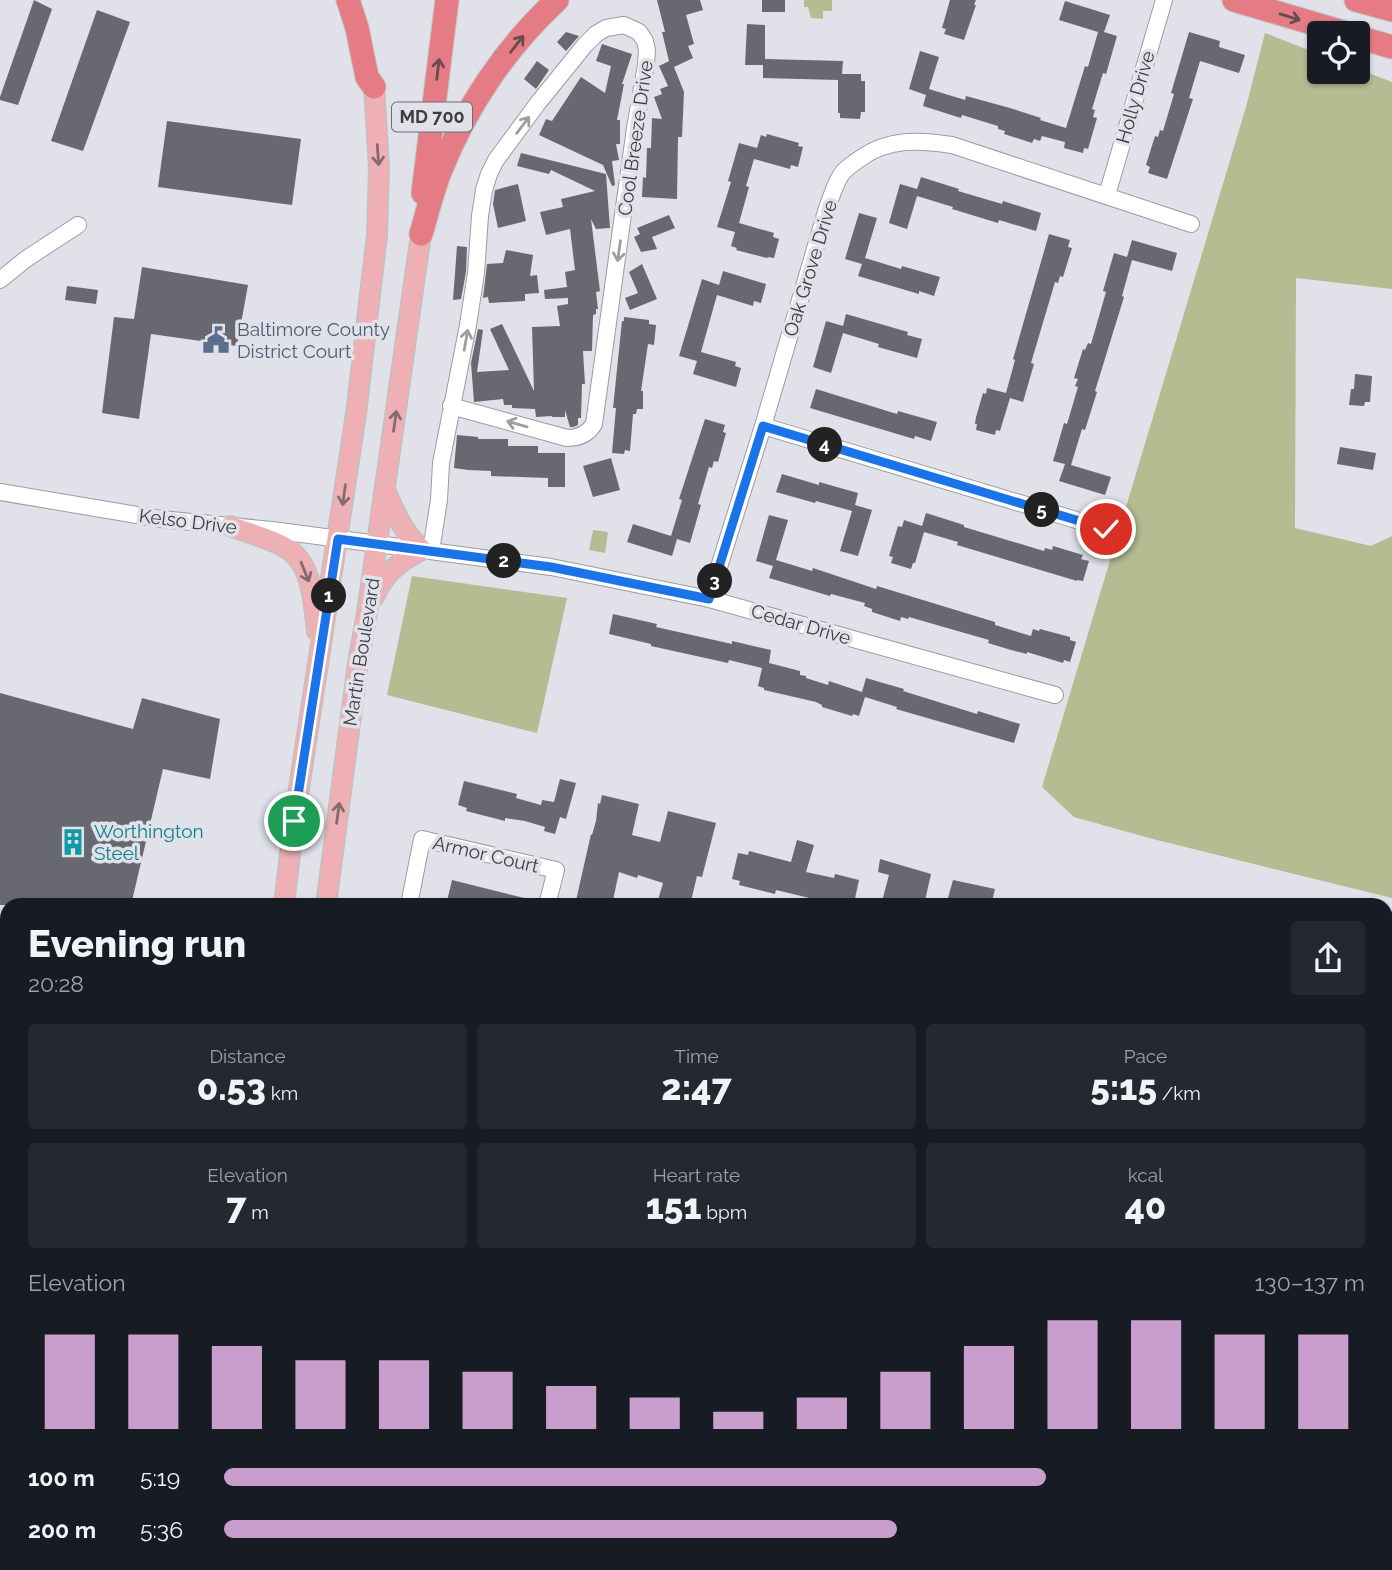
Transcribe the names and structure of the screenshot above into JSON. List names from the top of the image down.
{
  "streets": {
    "highway": ["MD 700"],
    "main road": ["Martin Boulevard"],
    "street": [
      "Holly Drive",
      "Cool Breeze Drive",
      "Oak Grove Drive",
      "Kelso Drive",
      "Cedar Drive",
      "Armor Court"
    ]
  },
  "crossings": [
    ["Holly Drive", "Oak Grove Drive"],
    ["MD 700", "Kelso Drive"],
    ["MD 700", "Martin Boulevard"],
    ["Cool Breeze Drive", "Cedar Drive"],
    ["Oak Grove Drive", "Cedar Drive"],
    ["Kelso Drive", "Cedar Drive"],
    ["Kelso Drive", "Martin Boulevard"],
    ["Cedar Drive", "Martin Boulevard"]
  ],
  "places": {
    "public building": ["Baltimore County District Court"],
    "building": ["Worthington Steel"]
  },
  "page": {
    "pins": [
      "4",
      "5",
      "2",
      "3",
      "1"
    ],
    "heading": ["Evening run", "20:28"],
    "stats": [
      ["Distance", "0.53 km"],
      ["Time", "2:47"],
      ["Pace", "5:15 /km"],
      ["Elevation", "7 m"],
      ["Heart rate", "151 bpm"],
      ["kcal", "40"]
    ],
    "chart": ["Elevation", "130–137 m"],
    "list": [
      {
        "name": "100 m",
        "note": "5:19"
      },
      {
        "name": "200 m",
        "note": "5:36"
      }
    ]
  }
}
